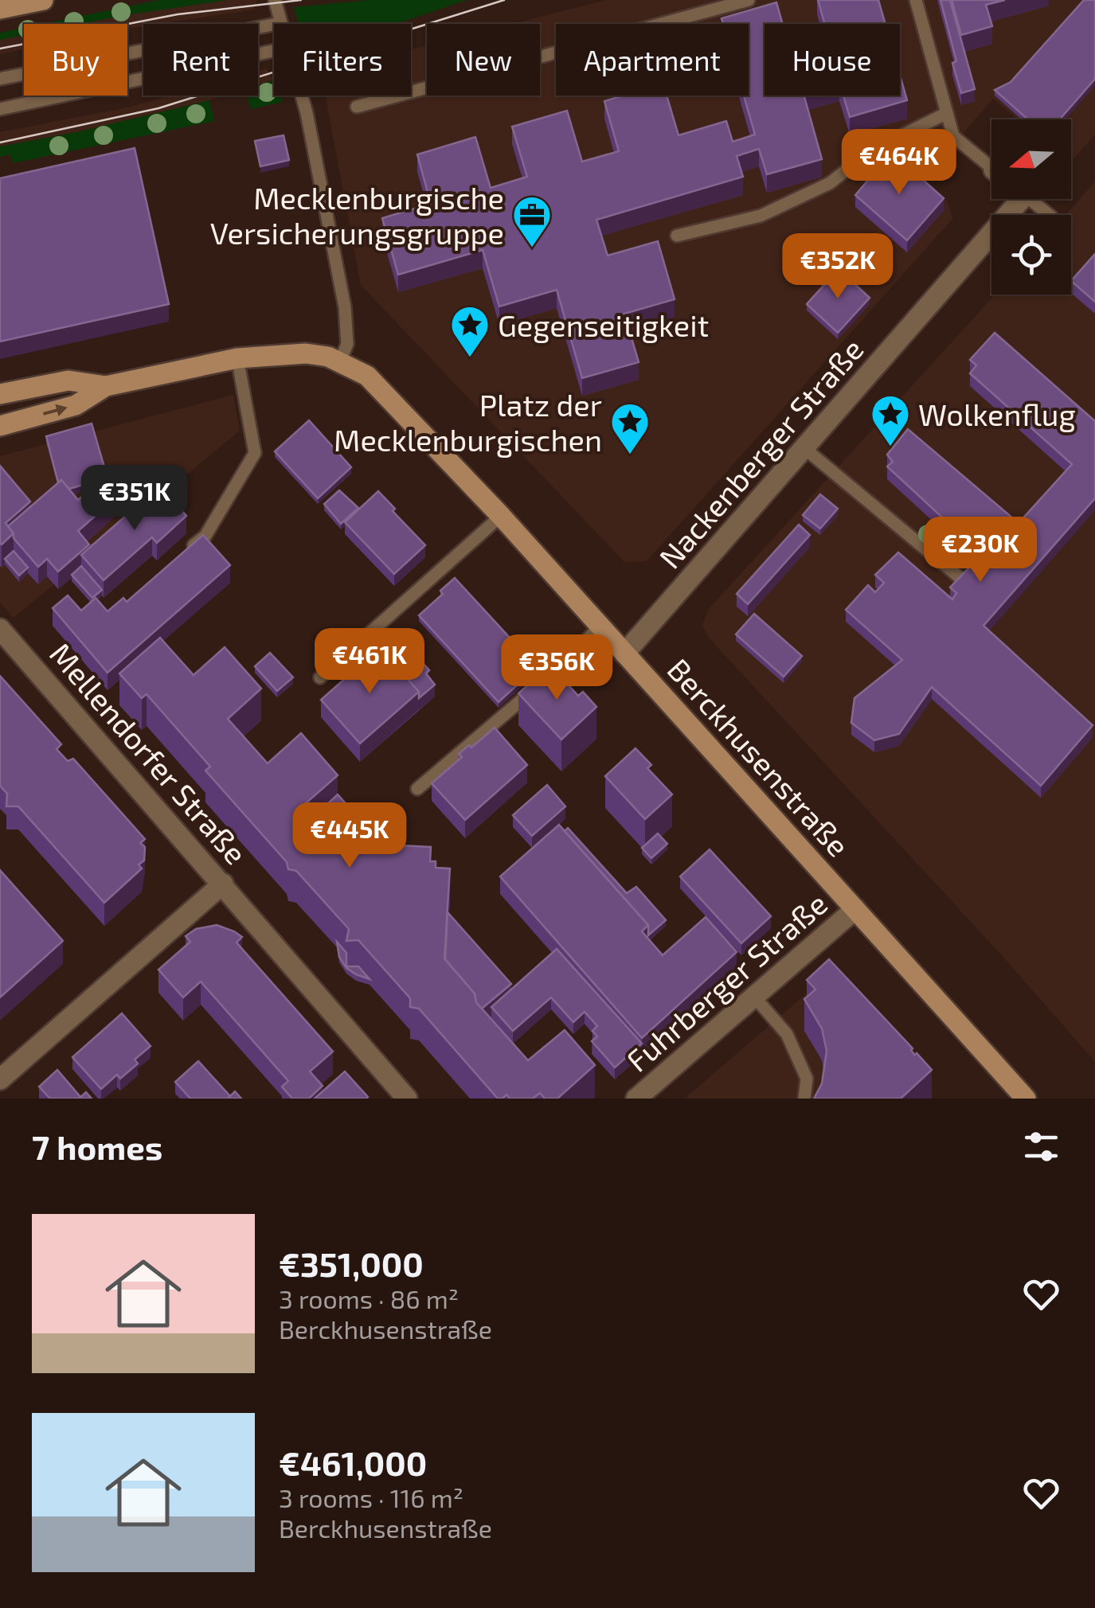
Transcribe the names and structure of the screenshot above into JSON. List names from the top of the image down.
{
  "streets": {
    "street": [
      "Nackenberger Straße",
      "Mellendorfer Straße",
      "Berckhusenstraße",
      "Fuhrberger Straße"
    ]
  },
  "crossings": [
    ["Nackenberger Straße", "Berckhusenstraße"],
    ["Berckhusenstraße", "Fuhrberger Straße"]
  ],
  "places": {
    "office": ["Mecklenburgische Versicherungsgruppe"],
    "place": ["Gegenseitigkeit", "Wolkenflug", "Platz der Mecklenburgischen"]
  },
  "north": "left",
  "page": {
    "chip": [
      "Buy",
      "Rent",
      "Filters",
      "New",
      "Apartment",
      "House"
    ],
    "price": [
      "€464K",
      "€352K",
      "€351K",
      "€230K",
      "€461K",
      "€356K",
      "€445K"
    ],
    "heading": "7 homes",
    "list": [
      {
        "name": "€351,000",
        "note": "3 rooms · 86 m² · Berckhusenstraße"
      },
      {
        "name": "€461,000",
        "note": "3 rooms · 116 m² · Berckhusenstraße"
      }
    ]
  }
}
